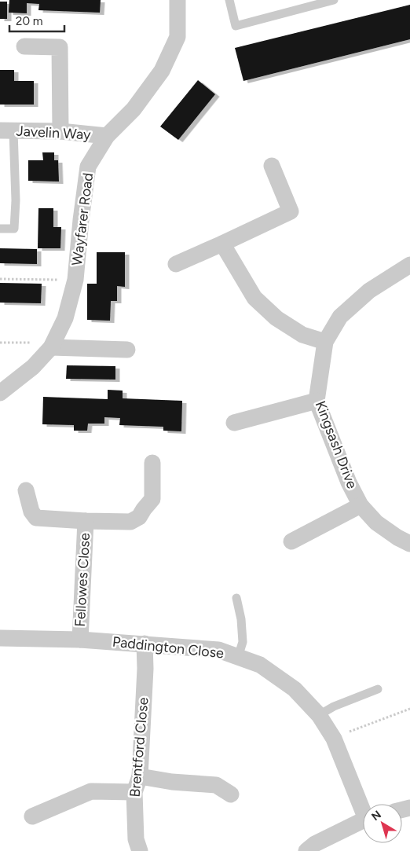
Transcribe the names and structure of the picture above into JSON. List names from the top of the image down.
{
  "streets": {
    "street": [
      "Javelin Way",
      "Wayfarer Road",
      "Kingsash Drive",
      "Fellowes Close",
      "Paddington Close",
      "Brentford Close"
    ]
  },
  "crossings": [
    ["Javelin Way", "Wayfarer Road"],
    ["Fellowes Close", "Paddington Close"],
    ["Paddington Close", "Brentford Close"]
  ],
  "scale_bar": "20 m",
  "north": "top left"
}
